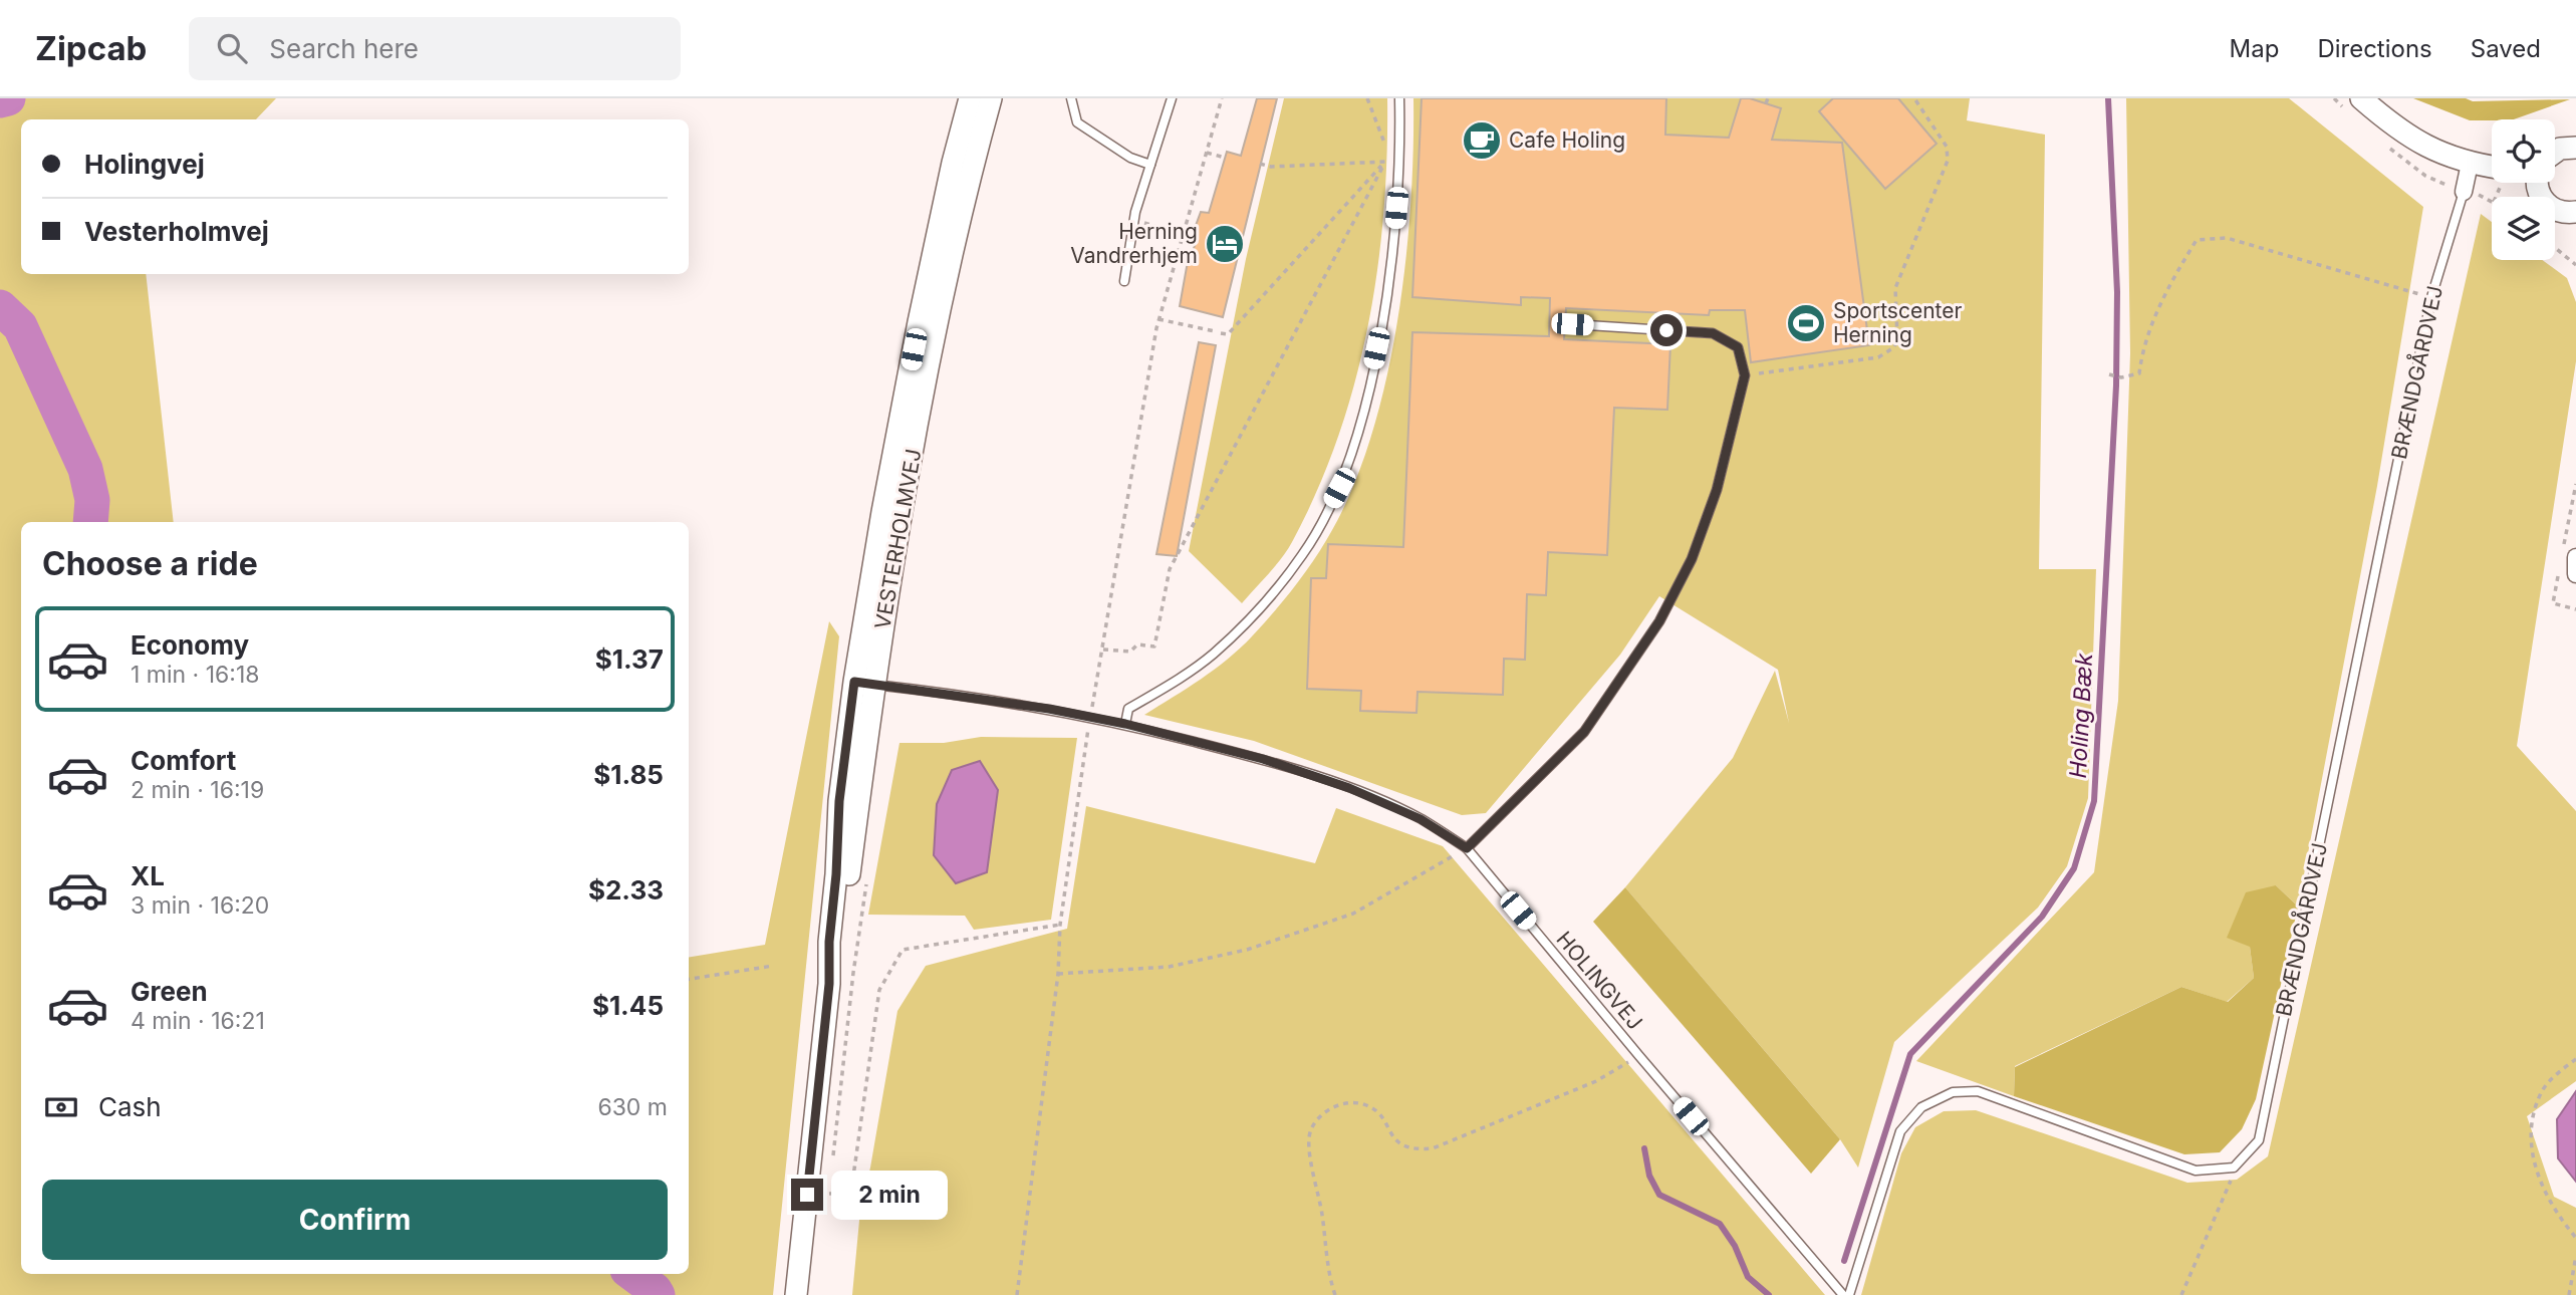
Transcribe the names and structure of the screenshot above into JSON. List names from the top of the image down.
{
  "streets": {
    "street": ["BRÆNDGÅRDVEJ", "VESTERHOLMVEJ"],
    "lane": ["HOLINGVEJ"]
  },
  "crossings": [
    ["VESTERHOLMVEJ", "HOLINGVEJ"]
  ],
  "water": ["Holing Bæk"],
  "places": {
    "cafe": ["Cafe Holing"],
    "hotel": ["Herning Vandrerhjem"],
    "sports": ["Sportscenter Herning"]
  },
  "page": {
    "header": "Zipcab",
    "search": "Search here",
    "nav": ["Map", "Directions", "Saved"],
    "banner": ["Holingvej", "Vesterholmvej"],
    "heading": "Choose a ride",
    "list": [
      {
        "name": "Economy",
        "note": "1 min · 16:18",
        "value": "$1.37"
      },
      {
        "name": "Comfort",
        "note": "2 min · 16:19",
        "value": "$1.85"
      },
      {
        "name": "XL",
        "note": "3 min · 16:20",
        "value": "$2.33"
      },
      {
        "name": "Green",
        "note": "4 min · 16:21",
        "value": "$1.45"
      }
    ],
    "pay": ["Cash", "630 m"],
    "buttons": "Confirm",
    "bubble": "2 min"
  }
}
